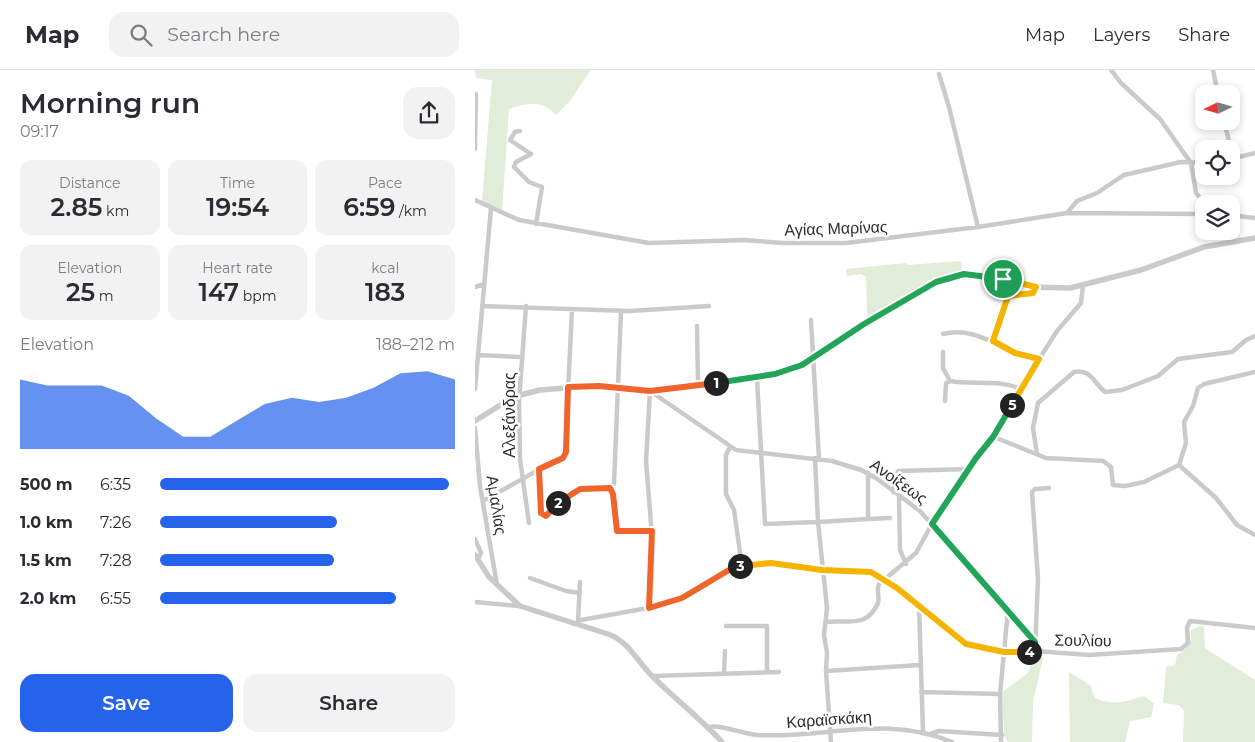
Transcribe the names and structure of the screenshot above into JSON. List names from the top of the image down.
{
  "streets": {
    "street": [
      "Αγίας Μαρίνας",
      "Αλεξάνδρας",
      "Ανοίξεως",
      "Αμαλίας",
      "Σουλίου",
      "Καραϊσκάκη"
    ]
  },
  "north": "left",
  "page": {
    "header": "Map",
    "search": "Search here",
    "nav": ["Map", "Layers", "Share"],
    "heading": ["Morning run", "09:17"],
    "stats": [
      ["Distance", "2.85 km"],
      ["Time", "19:54"],
      ["Pace", "6:59 /km"],
      ["Elevation", "25 m"],
      ["Heart rate", "147 bpm"],
      ["kcal", "183"]
    ],
    "chart": ["Elevation", "188–212 m"],
    "pins": [
      "1",
      "5",
      "2",
      "3",
      "4"
    ],
    "list": [
      {
        "name": "500 m",
        "note": "6:35"
      },
      {
        "name": "1.0 km",
        "note": "7:26"
      },
      {
        "name": "1.5 km",
        "note": "7:28"
      },
      {
        "name": "2.0 km",
        "note": "6:55"
      }
    ],
    "buttons": ["Save", "Share"]
  }
}
